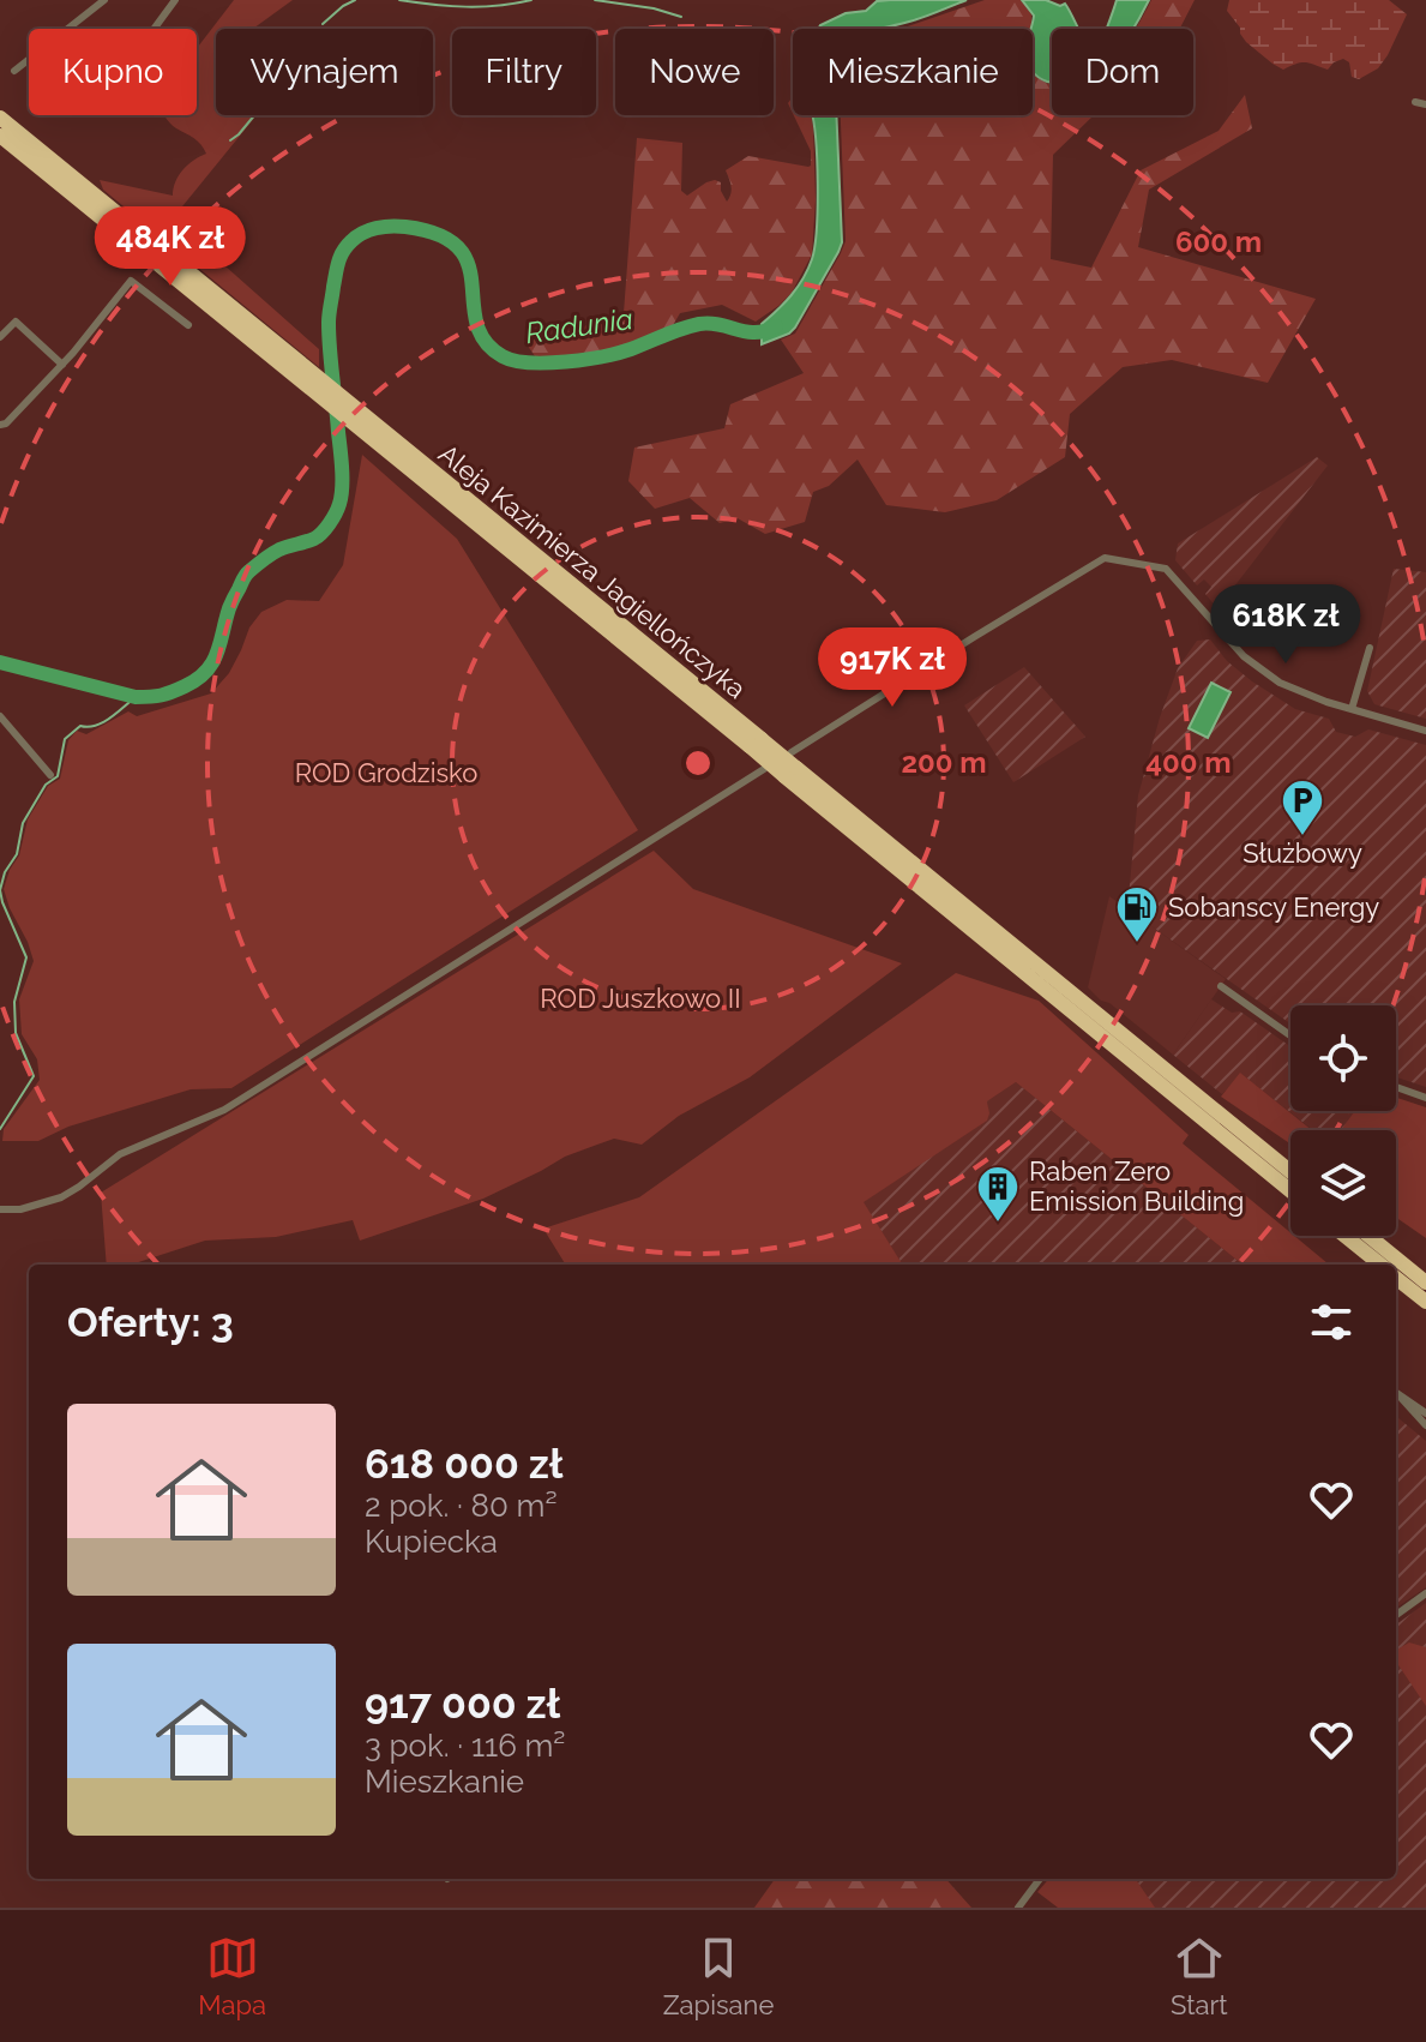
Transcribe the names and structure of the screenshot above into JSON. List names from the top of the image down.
{
  "streets": {
    "highway": ["Aleja Kazimierza Jagiellończyka"]
  },
  "water": ["Radunia"],
  "parks": ["ROD Grodzisko", "ROD Juszkowo II"],
  "places": {
    "parking": ["Służbowy"],
    "fuel station": ["Sobanscy Energy"],
    "building": ["Raben Zero Emission Building"]
  },
  "page": {
    "chip": [
      "Kupno",
      "Wynajem",
      "Filtry",
      "Nowe",
      "Mieszkanie",
      "Dom"
    ],
    "price": ["484K zł", "618K zł", "917K zł"],
    "heading": "Oferty: 3",
    "list": [
      {
        "name": "618 000 zł",
        "note": "2 pok. · 80 m² · Kupiecka"
      },
      {
        "name": "917 000 zł",
        "note": "3 pok. · 116 m² · Mieszkanie"
      }
    ],
    "tabs": ["Mapa", "Zapisane", "Start"]
  },
  "rings": ["600 m", "200 m", "400 m"]
}
